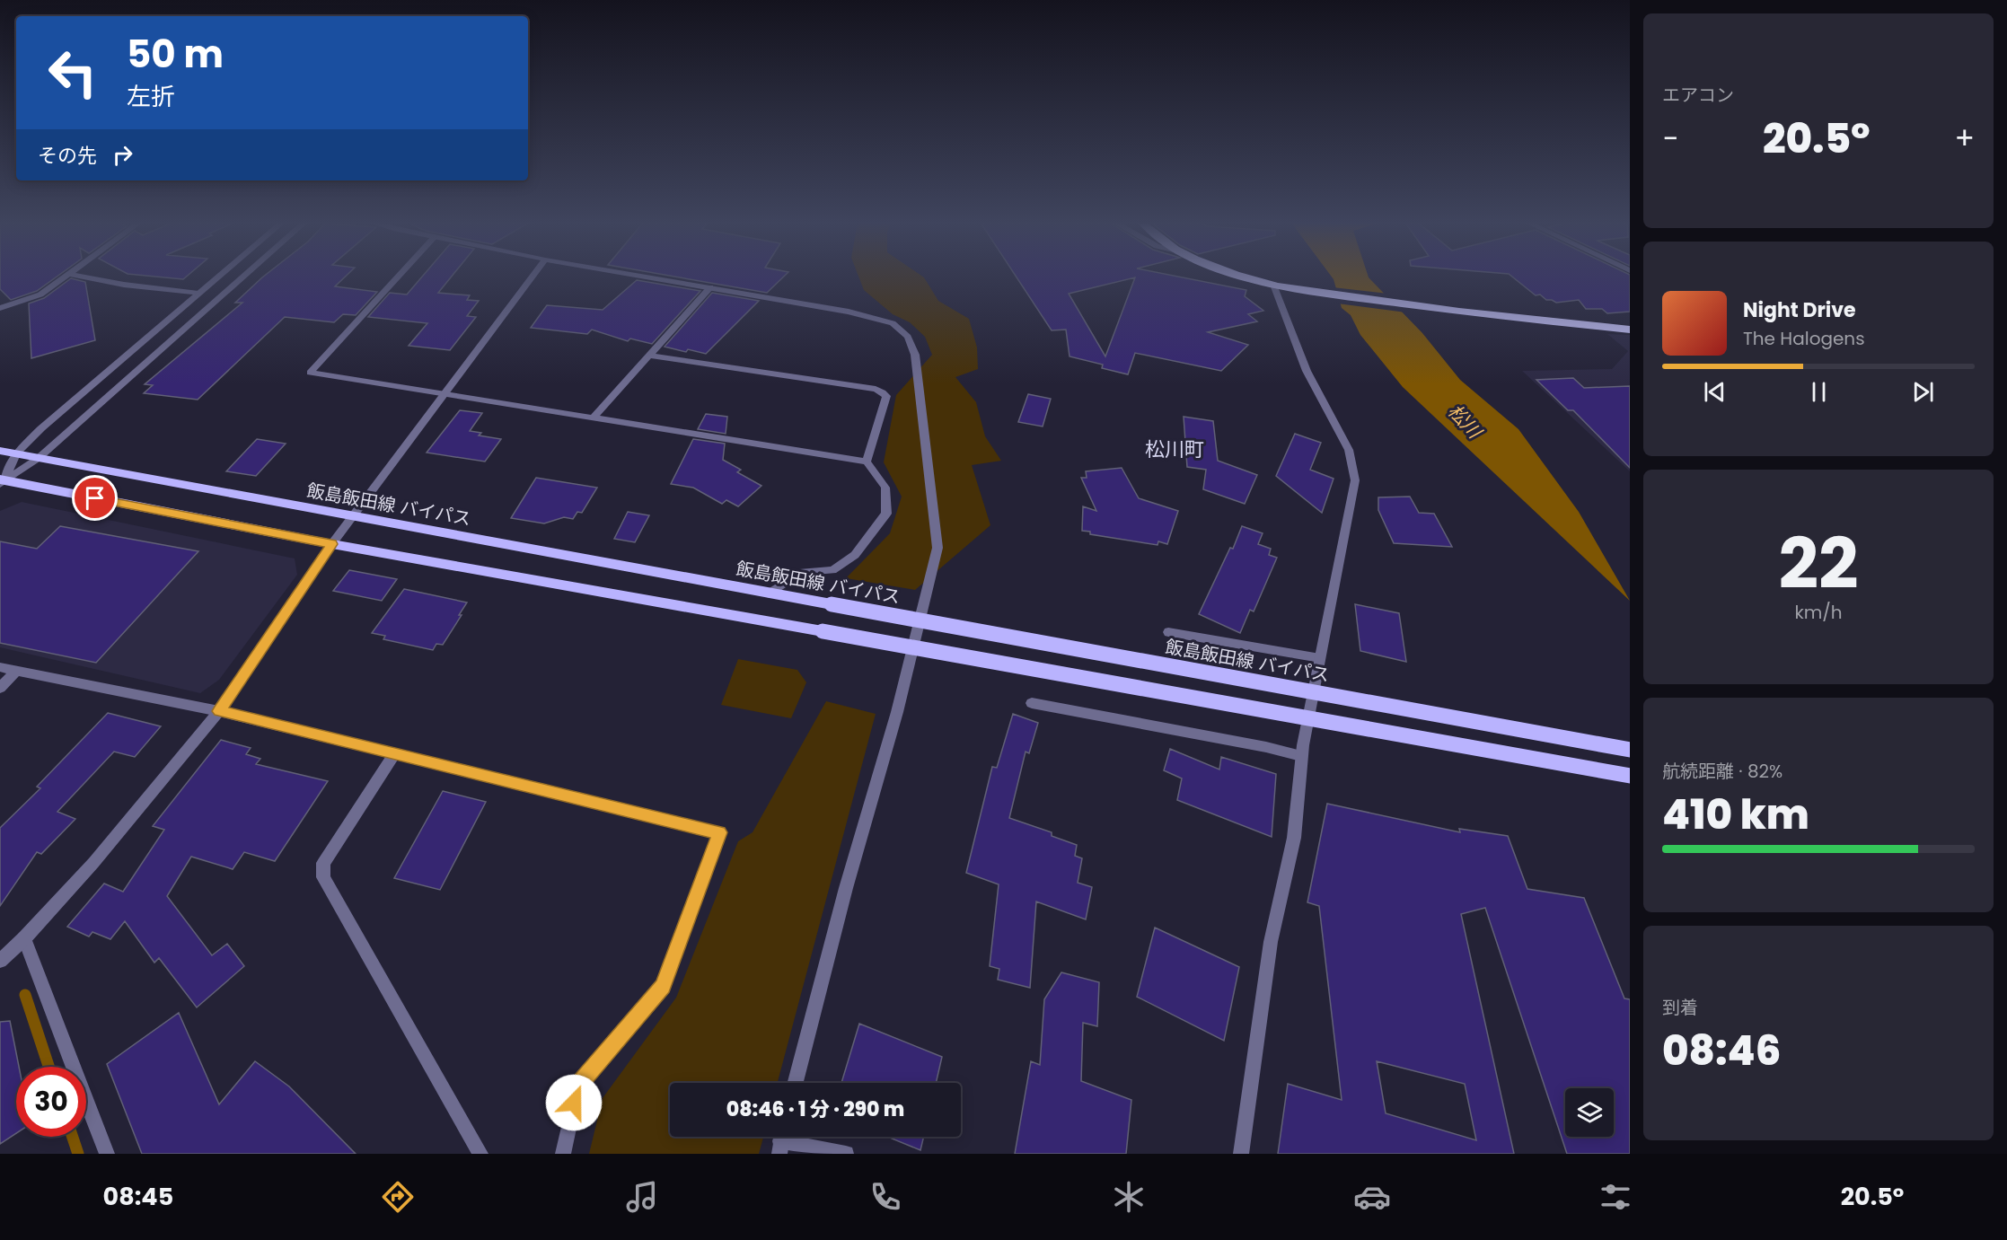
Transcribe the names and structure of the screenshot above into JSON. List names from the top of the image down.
{
  "streets": {
    "main road": ["飯島飯田線 バイパス"]
  },
  "districts": ["松川町"],
  "water": ["松川"],
  "page": {
    "tile": [
      "エアコン",
      ["22", "km/h"],
      ["航続距離 · 82%", "410 km"],
      ["到着", "08:46"]
    ],
    "turn": ["50 m", "左折"],
    "heat": ["−", "20.5°", "+"],
    "then": "その先",
    "song": ["Night Drive", "The Halogens"],
    "limit": "30",
    "trip": "08:46 · 1 分 · 290 m",
    "tabs": ["08:45", "20.5°"]
  }
}
